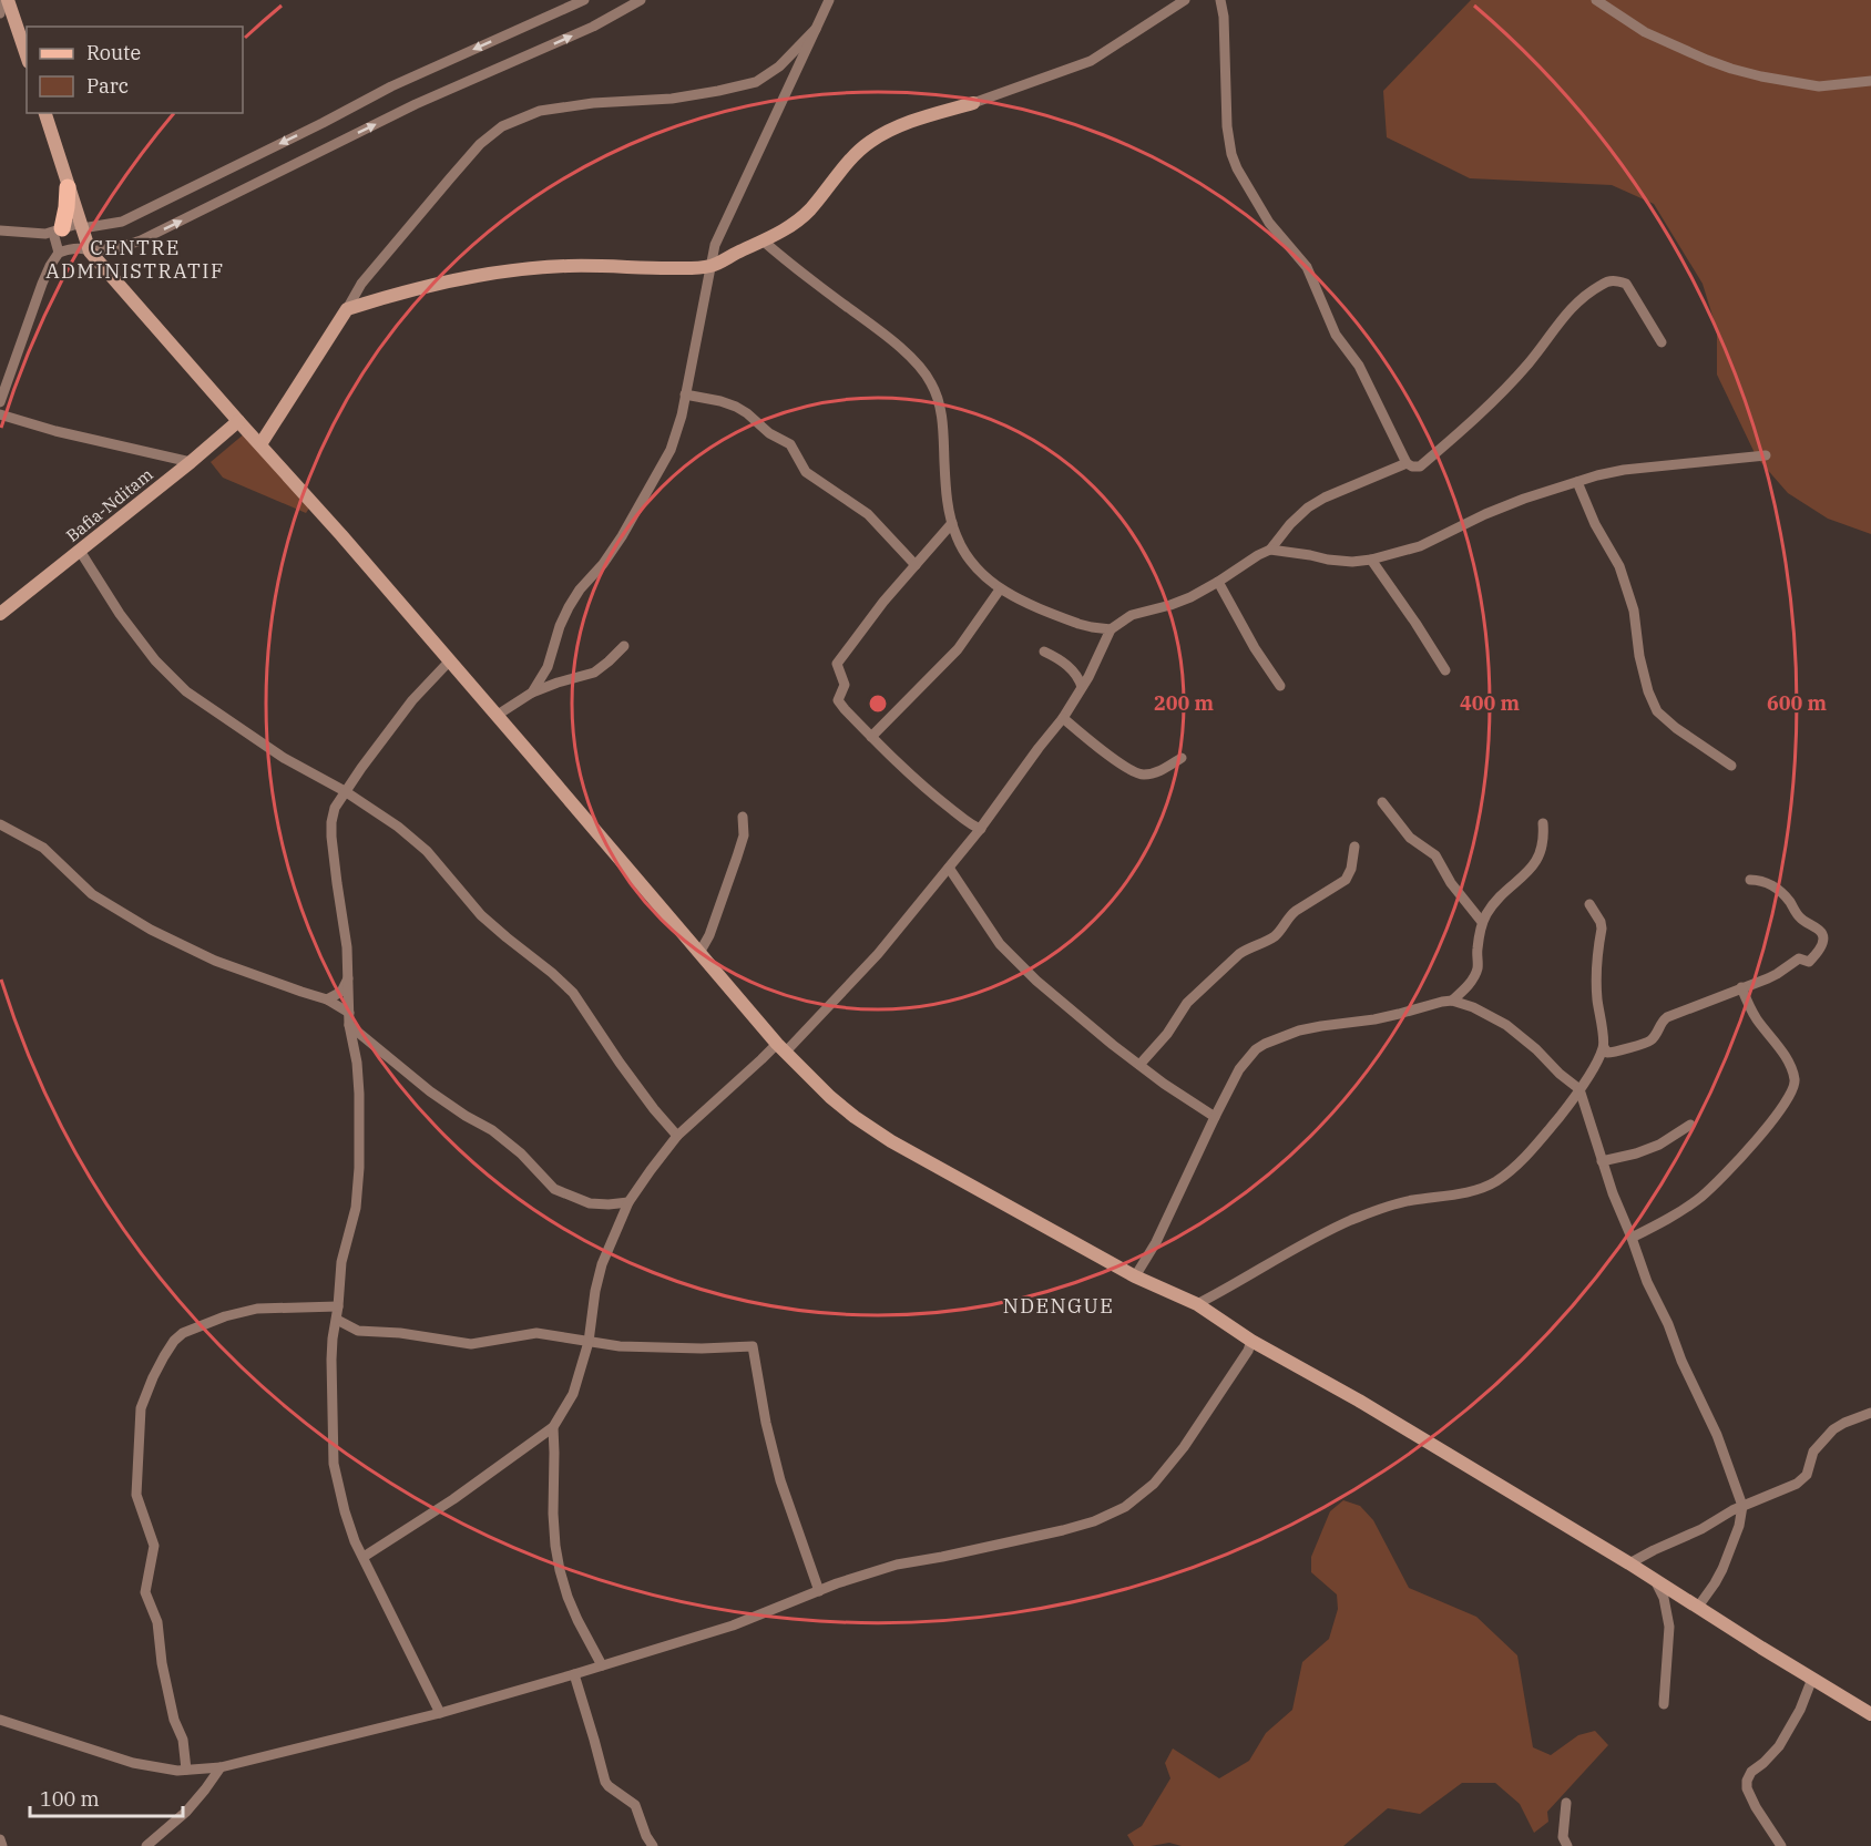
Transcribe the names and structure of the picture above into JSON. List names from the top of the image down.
{
  "streets": {
    "main road": ["Bafia-Nditam"]
  },
  "districts": ["CENTRE ADMINISTRATIF", "NDENGUE"],
  "legend": ["Route", "Parc"],
  "scale_bar": "100 m",
  "rings": ["200 m", "400 m", "600 m"]
}
